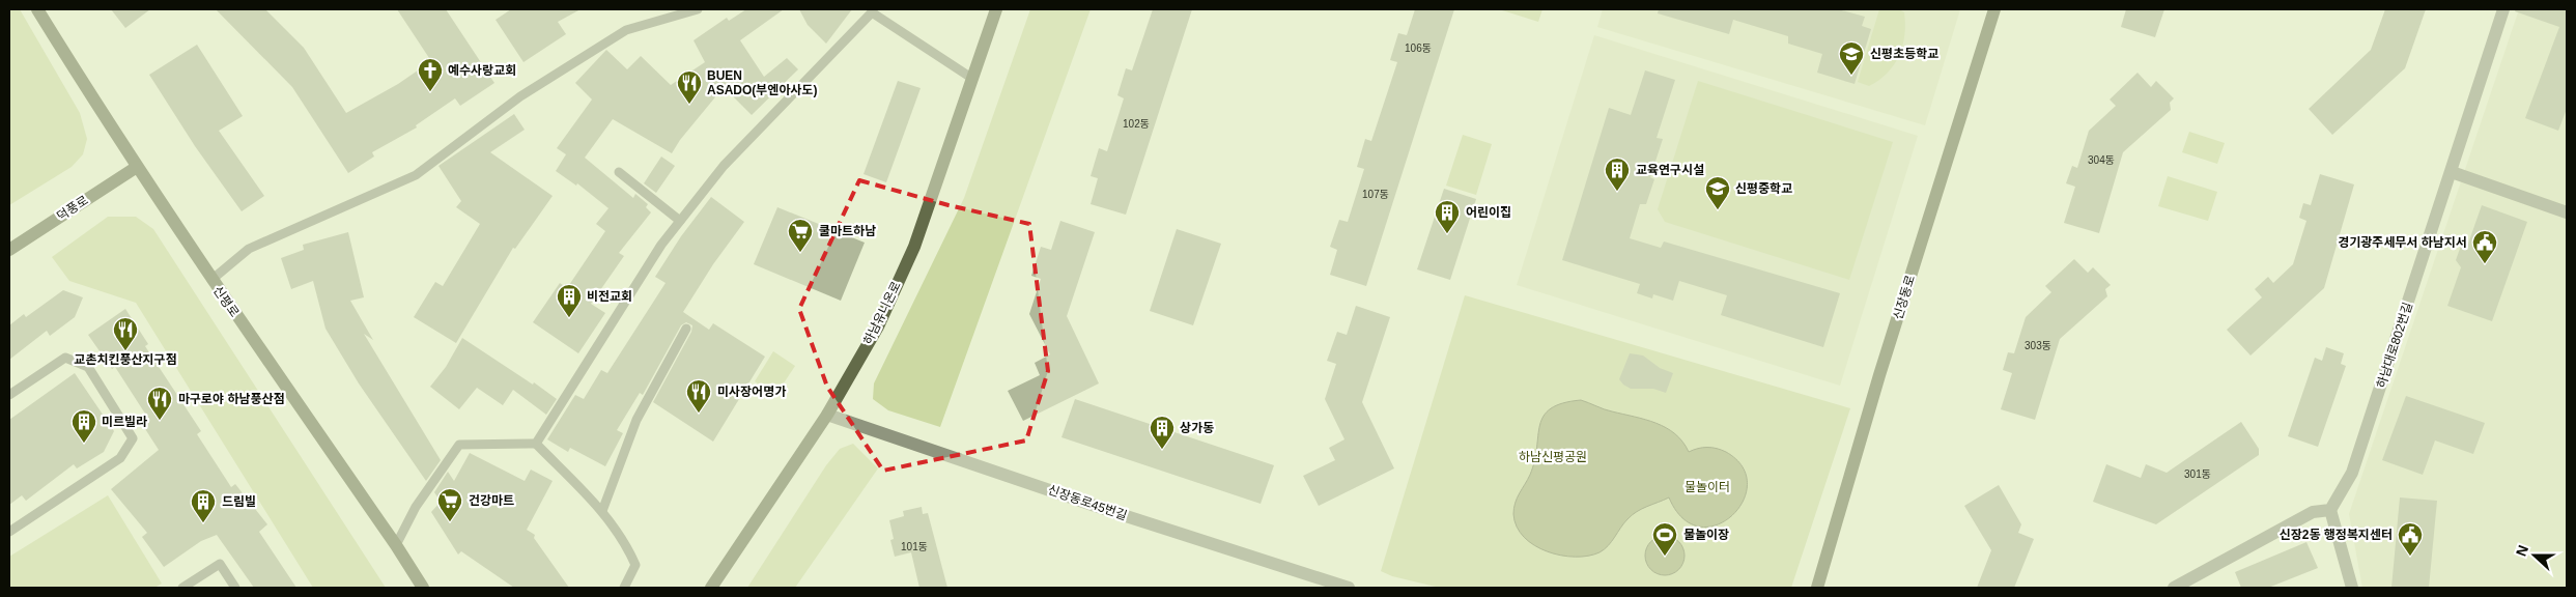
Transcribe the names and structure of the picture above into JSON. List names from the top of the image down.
{
  "streets": {
    "main road": [
      "덕풍로",
      "신장동로",
      "신평로",
      "하남유니온로"
    ],
    "street": ["하남대로802번길", "신장동로45번길"]
  },
  "crossings": [
    ["덕풍로", "신평로"],
    ["하남유니온로", "신장동로45번길"]
  ],
  "parks": ["하남신평공원", "물놀이터"],
  "places": {
    "school or university": ["신평초등학교", "신평중학교"],
    "church": ["예수사랑교회"],
    "restaurant": [
      "BUEN ASADO(부엔아사도)",
      "교촌치킨풍산지구점",
      "미사장어명가",
      "마구로야 하남풍산점"
    ],
    "building": [
      "교육연구시설",
      "어린이집",
      "비전교회",
      "미르빌라",
      "상가동",
      "드림빌"
    ],
    "supermarket": ["쿨마트하남", "건강마트"],
    "public building": ["경기광주세무서 하남지서", "신장2동 행정복지센터"],
    "sports": ["물놀이장"]
  },
  "house_numbers": [
    "106동",
    "102동",
    "304동",
    "107동",
    "303동",
    "301동",
    "101동"
  ],
  "north": "left"
}
